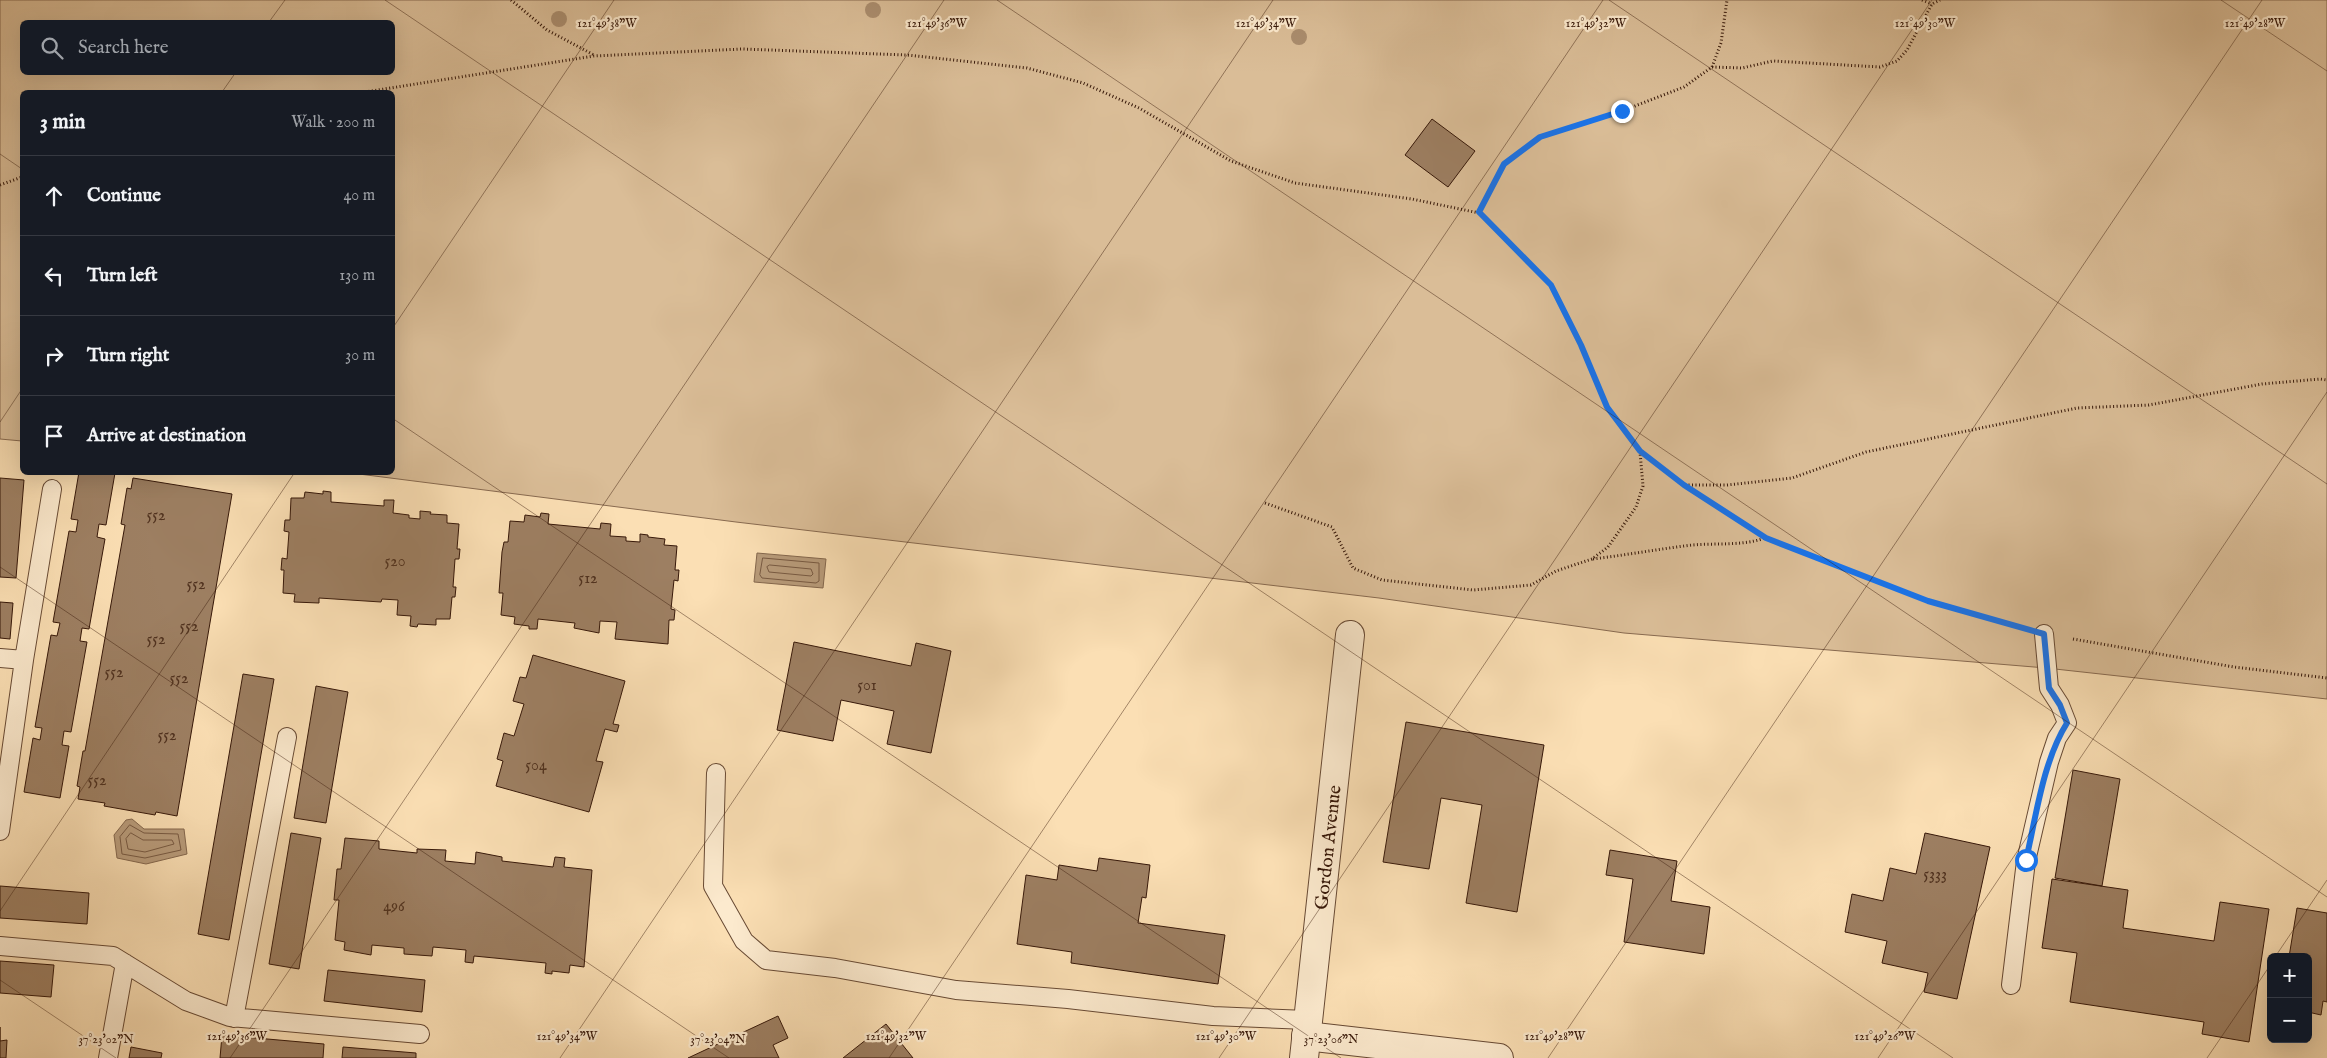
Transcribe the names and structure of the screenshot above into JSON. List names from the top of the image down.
{
  "streets": {
    "street": ["Gordon Avenue"]
  },
  "house_numbers": [
    "552",
    "520",
    "512",
    "552",
    "552",
    "552",
    "552",
    "552",
    "501",
    "552",
    "504",
    "552",
    "5333",
    "496"
  ],
  "page": {
    "search": "Search here",
    "heading": ["3 min", "Walk · 200 m"],
    "list": [
      ["Continue", "40 m"],
      ["Turn left", "130 m"],
      ["Turn right", "30 m"],
      "Arrive at destination"
    ],
    "map_buttons": ["+", "−"]
  },
  "coordinates": [
    "121°49'38\"W",
    "121°49'36\"W",
    "121°49'34\"W",
    "121°49'32\"W",
    "121°49'30\"W",
    "121°49'28\"W",
    "121°49'26\"W",
    "37°23'02\"N",
    "37°23'04\"N",
    "37°23'06\"N"
  ]
}
